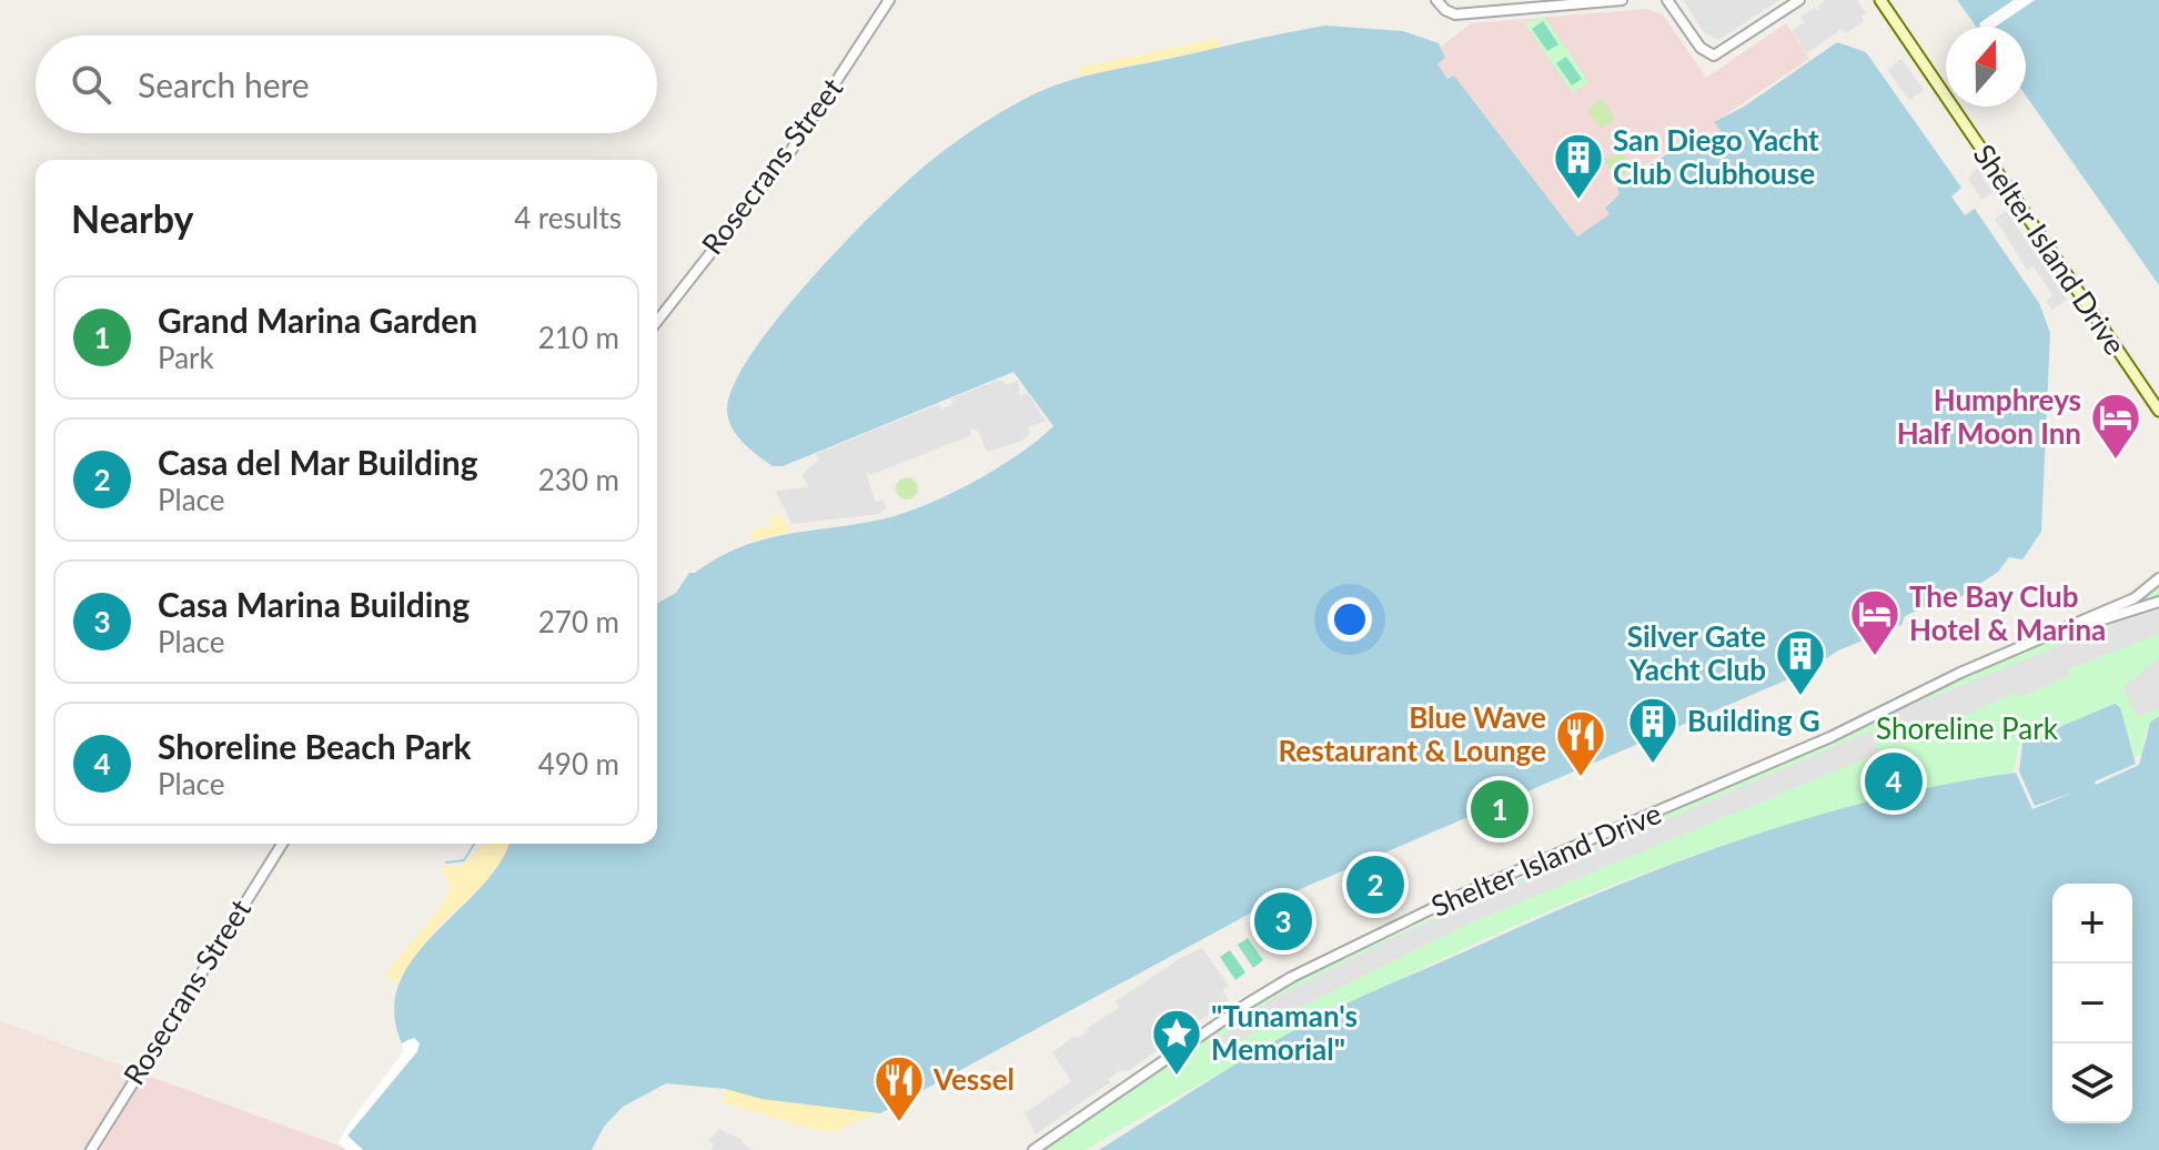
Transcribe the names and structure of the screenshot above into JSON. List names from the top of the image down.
{
  "streets": {
    "main road": ["Shelter Island Drive"],
    "street": ["Rosecrans Street"]
  },
  "parks": ["Shoreline Park"],
  "places": {
    "building": ["San Diego Yacht Club Clubhouse", "Silver Gate Yacht Club", "Building G"],
    "hotel": ["Humphreys Half Moon Inn", "The Bay Club Hotel & Marina"],
    "restaurant": ["Blue Wave Restaurant & Lounge", "Vessel"],
    "place": ["\"Tunaman's Memorial\""]
  },
  "north": "top",
  "page": {
    "search": "Search here",
    "heading": ["Nearby", "4 results"],
    "list": [
      {
        "mark": "1",
        "name": "Grand Marina Garden",
        "note": "Park",
        "value": "210 m"
      },
      {
        "mark": "2",
        "name": "Casa del Mar Building",
        "note": "Place",
        "value": "230 m"
      },
      {
        "mark": "3",
        "name": "Casa Marina Building",
        "note": "Place",
        "value": "270 m"
      },
      {
        "mark": "4",
        "name": "Shoreline Beach Park",
        "note": "Place",
        "value": "490 m"
      }
    ],
    "pins": [
      "4",
      "1",
      "2",
      "3"
    ],
    "map_buttons": ["+", "−"]
  }
}
